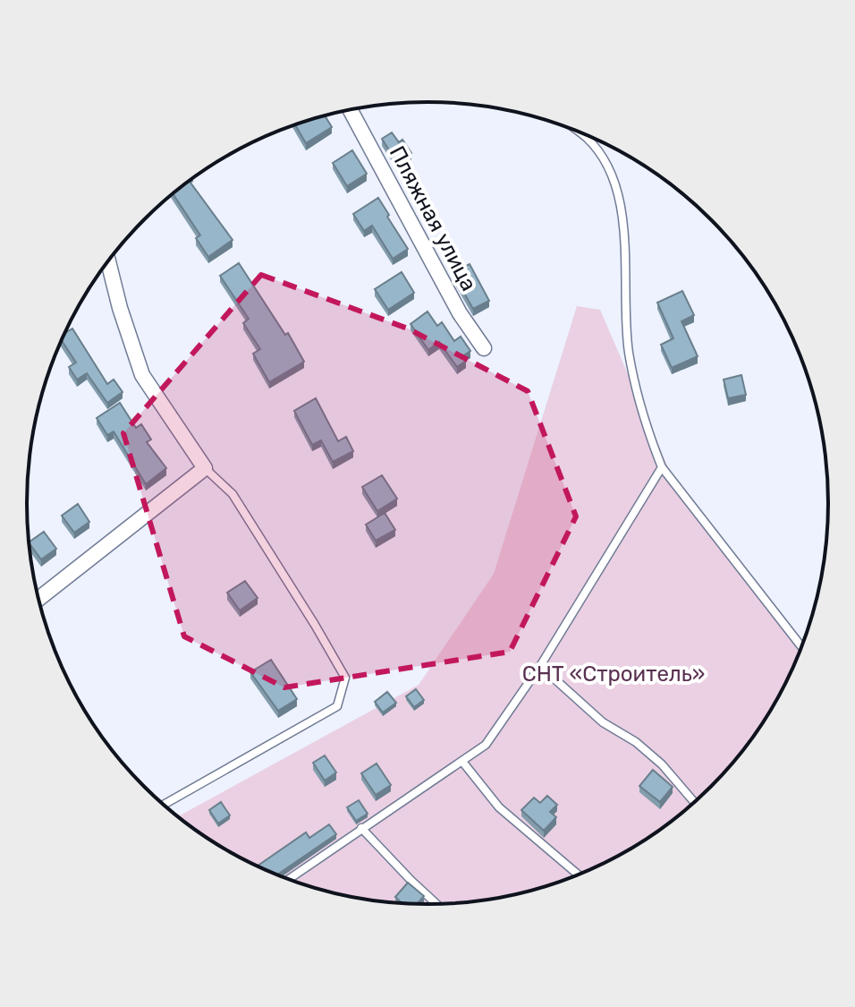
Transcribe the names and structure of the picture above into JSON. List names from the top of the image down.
{
  "streets": {
    "street": ["Пляжная улица"]
  },
  "parks": ["СНТ «Строитель»"]
}
